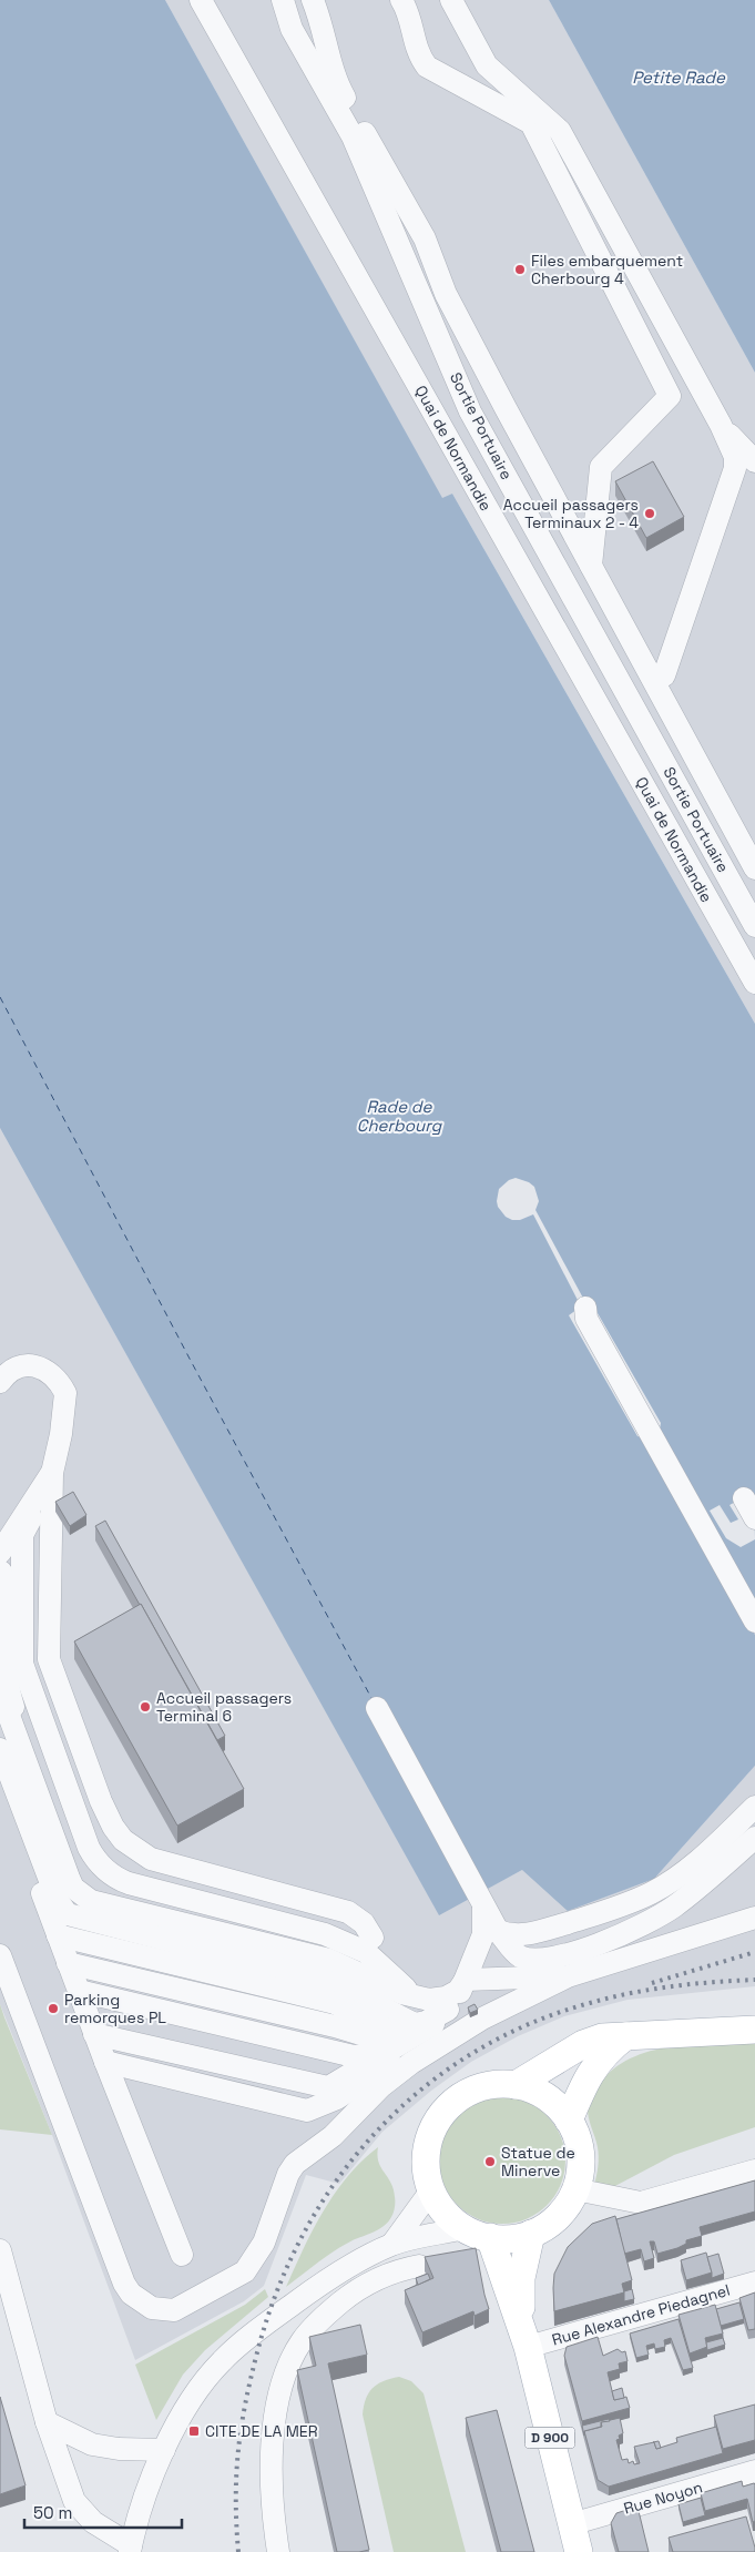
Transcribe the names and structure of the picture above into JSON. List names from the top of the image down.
{
  "streets": {
    "main road": ["D 900"],
    "street": [
      "Sortie Portuaire",
      "Quai de Normandie",
      "Rue Alexandre Piedagnel",
      "Rue Noyon"
    ]
  },
  "crossings": [
    ["Rue Alexandre Piedagnel", "D 900"],
    ["D 900", "Rue Noyon"]
  ],
  "water": ["Petite Rade", "Rade de Cherbourg"],
  "places": {
    "other": [
      "Files embarquement Cherbourg 4",
      "Accueil passagers Terminaux 2 - 4",
      "Accueil passagers Terminal 6",
      "Parking remorques PL",
      "Statue de Minerve"
    ],
    "transit": ["CITE DE LA MER"]
  },
  "scale_bar": "50 m"
}
